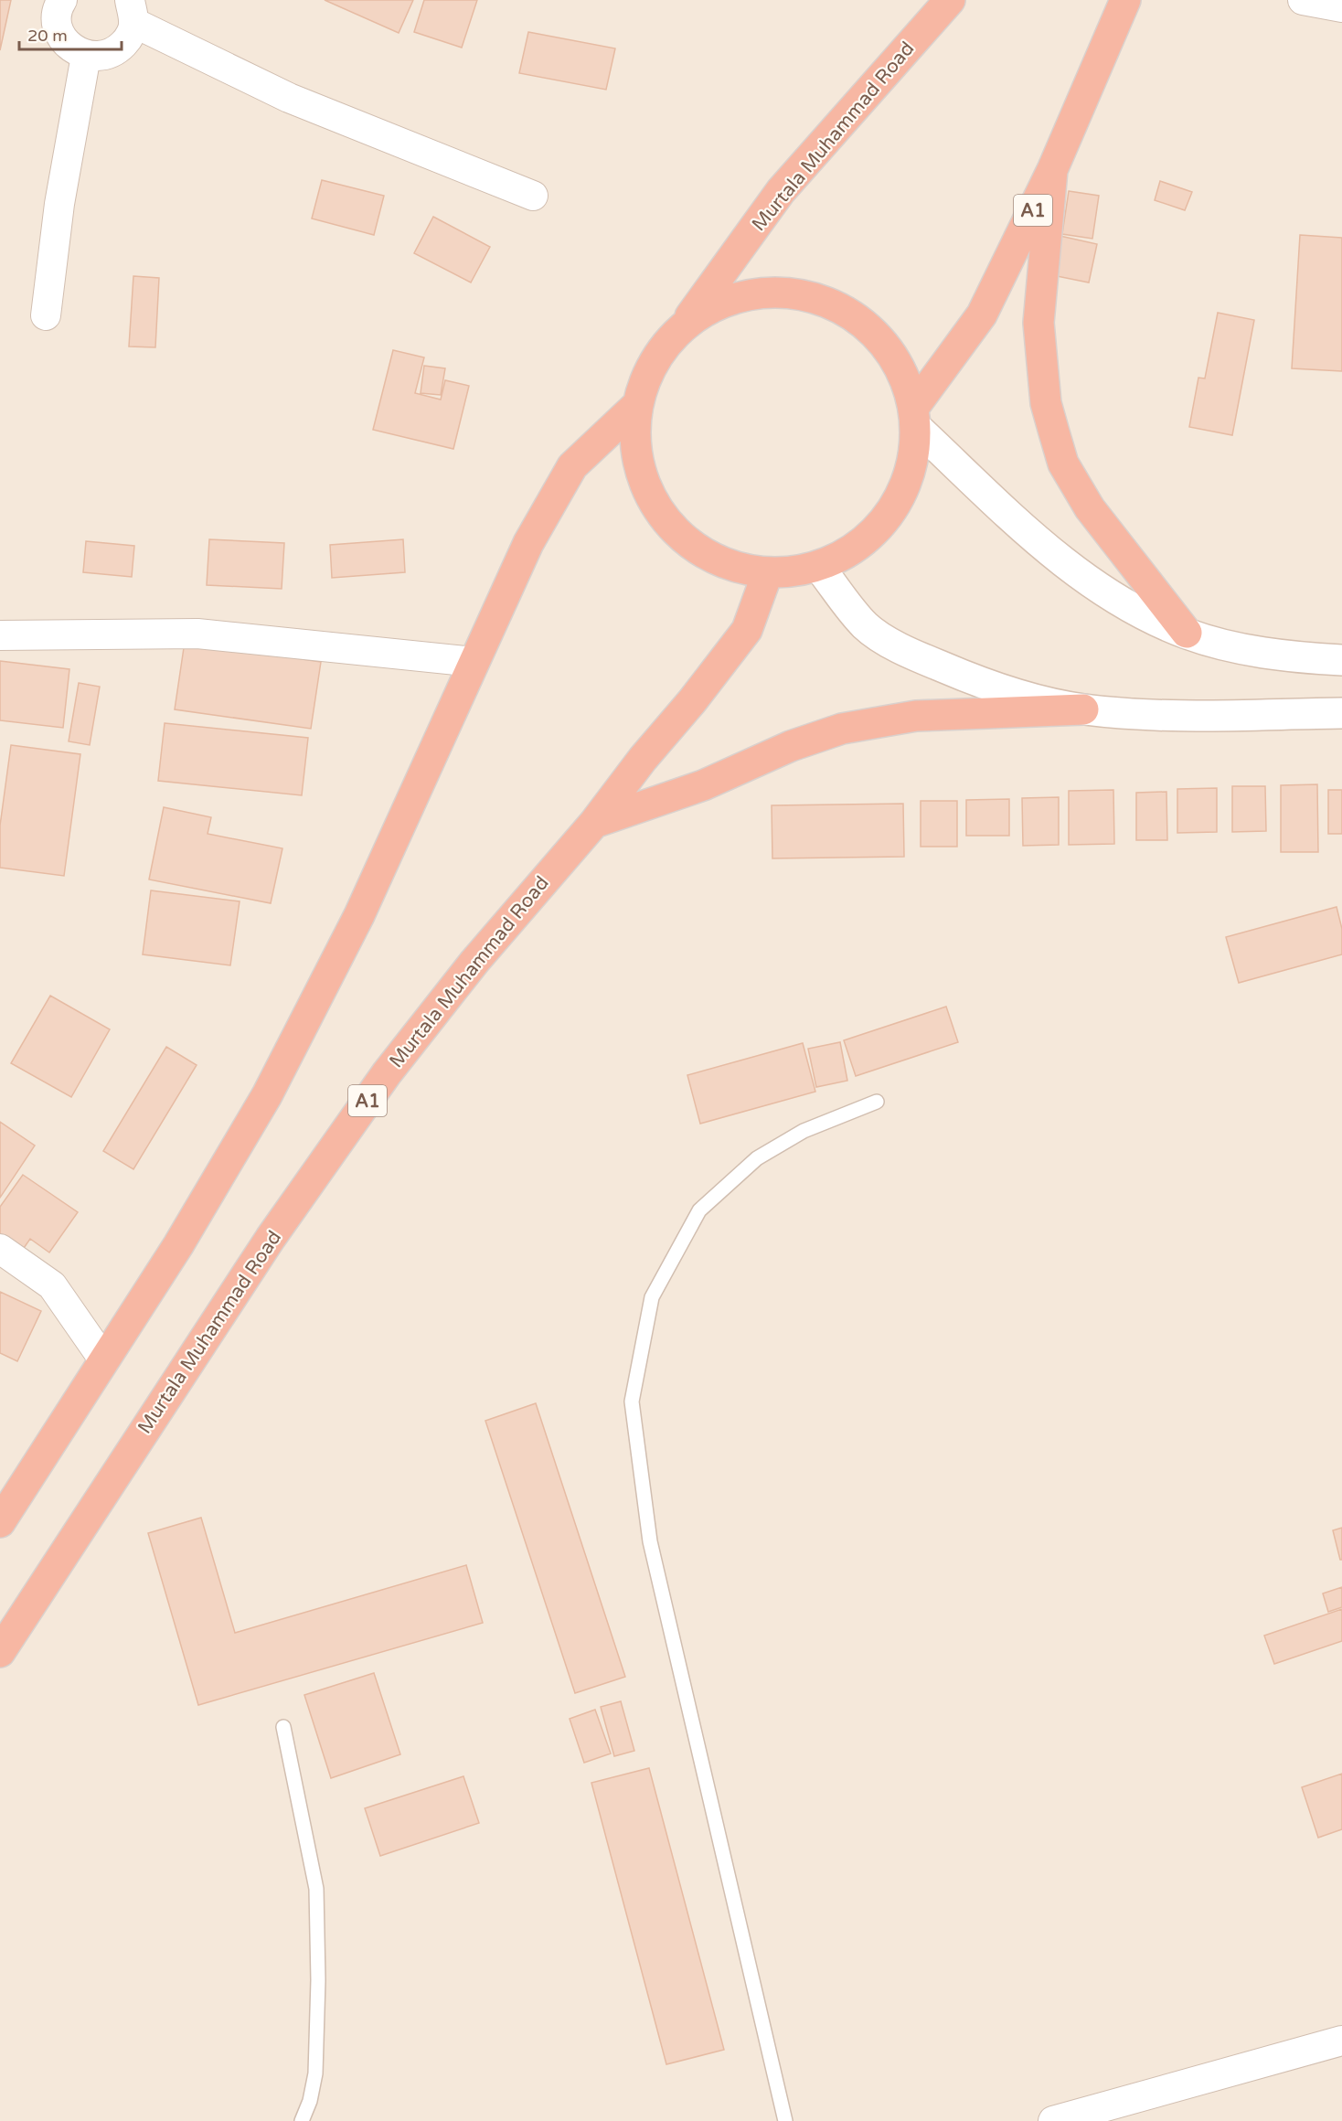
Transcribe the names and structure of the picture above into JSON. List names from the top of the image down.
{
  "streets": {
    "highway": ["Murtala Muhammad Road", "A1"]
  },
  "scale_bar": "20 m"
}
